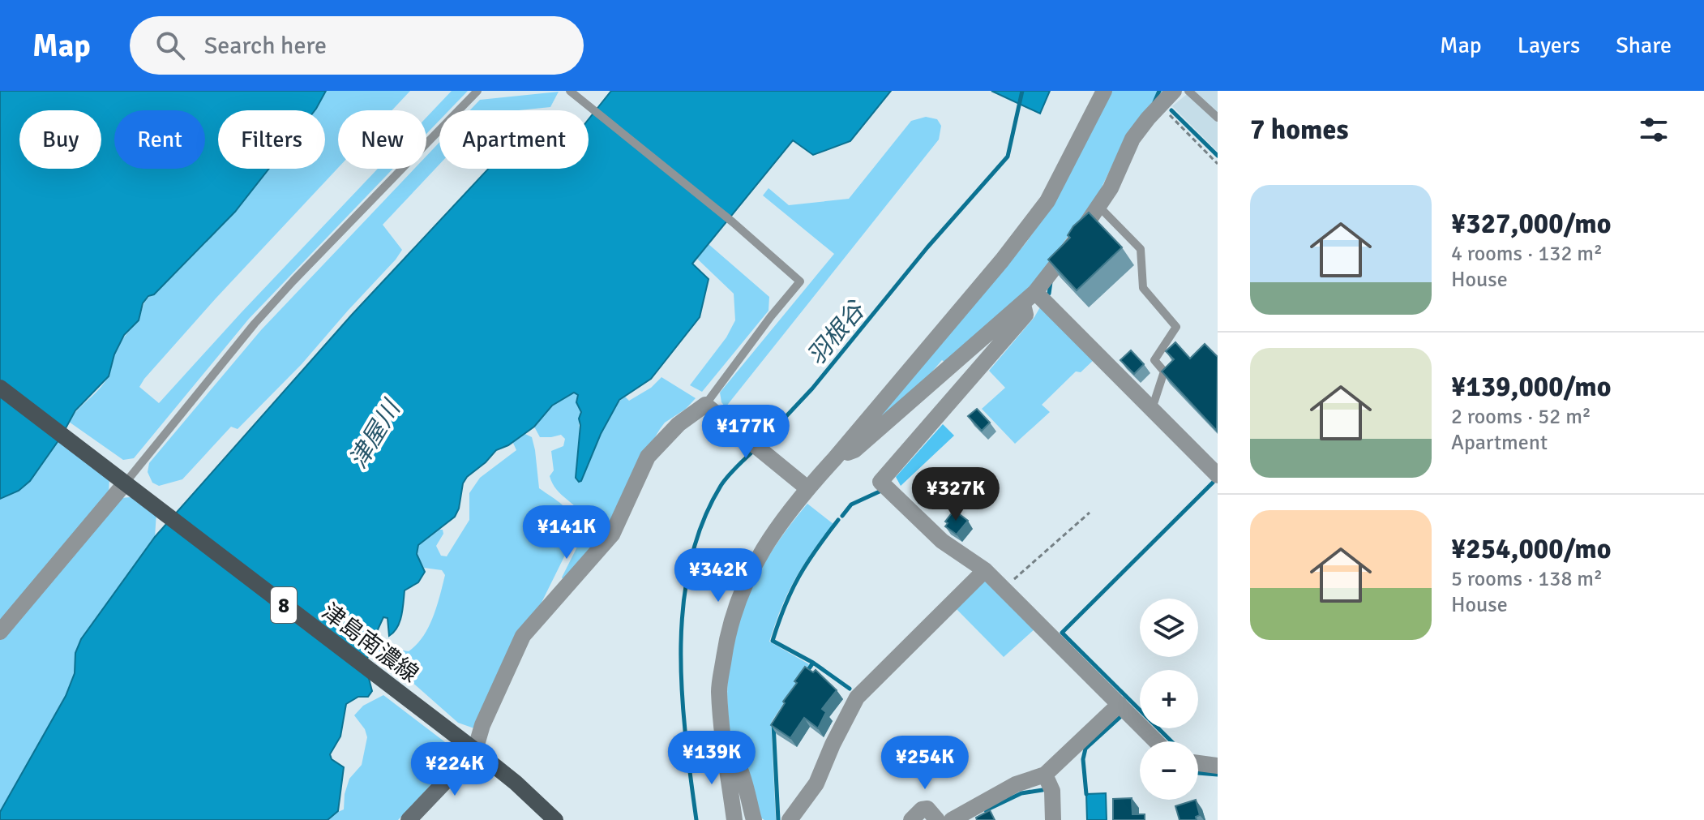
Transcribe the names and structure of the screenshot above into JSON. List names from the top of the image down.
{
  "streets": {
    "main road": ["8", "津島南濃線"]
  },
  "water": ["羽根谷", "津屋川"],
  "page": {
    "header": "Map",
    "search": "Search here",
    "nav": ["Map", "Layers", "Share"],
    "heading": "7 homes",
    "chip": [
      "Buy",
      "Rent",
      "Filters",
      "New",
      "Apartment"
    ],
    "list": [
      {
        "name": "¥327,000/mo",
        "note": "4 rooms · 132 m² · House"
      },
      {
        "name": "¥139,000/mo",
        "note": "2 rooms · 52 m² · Apartment"
      },
      {
        "name": "¥254,000/mo",
        "note": "5 rooms · 138 m² · House"
      }
    ],
    "price": [
      "¥177K",
      "¥327K",
      "¥141K",
      "¥342K",
      "¥139K",
      "¥254K",
      "¥224K"
    ],
    "map_buttons": ["+", "−"]
  }
}
